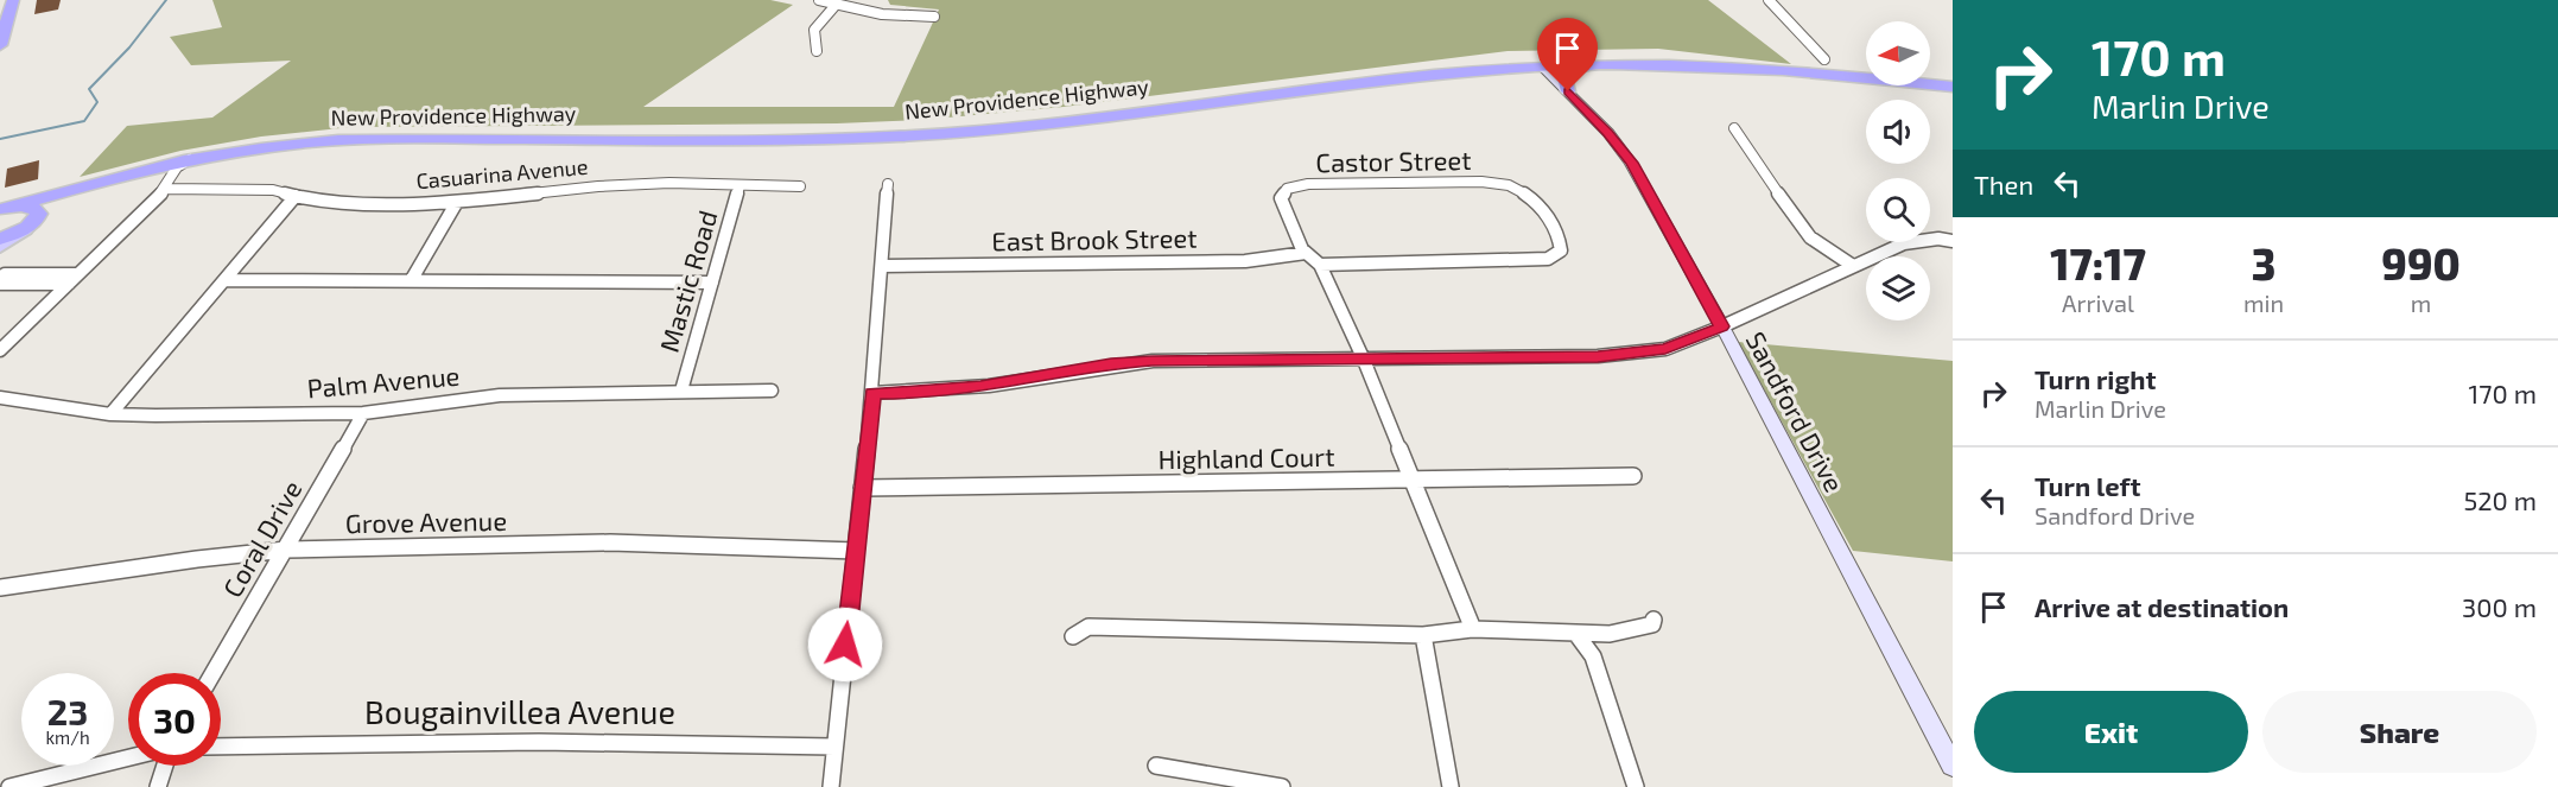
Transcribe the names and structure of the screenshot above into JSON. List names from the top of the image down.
{
  "streets": {
    "highway": ["New Providence Highway"],
    "street": [
      "Castor Street",
      "Casuarina Avenue",
      "East Brook Street",
      "Mastic Road",
      "Palm Avenue",
      "Sandford Drive",
      "Highland Court",
      "Grove Avenue",
      "Coral Drive",
      "Bougainvillea Avenue"
    ]
  },
  "crossings": [
    ["New Providence Highway", "Sandford Drive"],
    ["Castor Street", "East Brook Street"],
    ["Castor Street", "Highland Court"],
    ["Casuarina Avenue", "Mastic Road"],
    ["Mastic Road", "Palm Avenue"],
    ["Palm Avenue", "Coral Drive"],
    ["Grove Avenue", "Coral Drive"]
  ],
  "north": "left",
  "page": {
    "turn": ["170 m", "Marlin Drive"],
    "then": "Then",
    "eta": [
      "17:17",
      "Arrival",
      "3",
      "min",
      "990",
      "m"
    ],
    "list": [
      {
        "name": "Turn right",
        "note": "Marlin Drive",
        "value": "170 m"
      },
      {
        "name": "Turn left",
        "note": "Sandford Drive",
        "value": "520 m"
      },
      {
        "name": "Arrive at destination",
        "value": "300 m"
      }
    ],
    "speed": "23 km/h",
    "limit": "30",
    "buttons": ["Exit", "Share"]
  }
}
